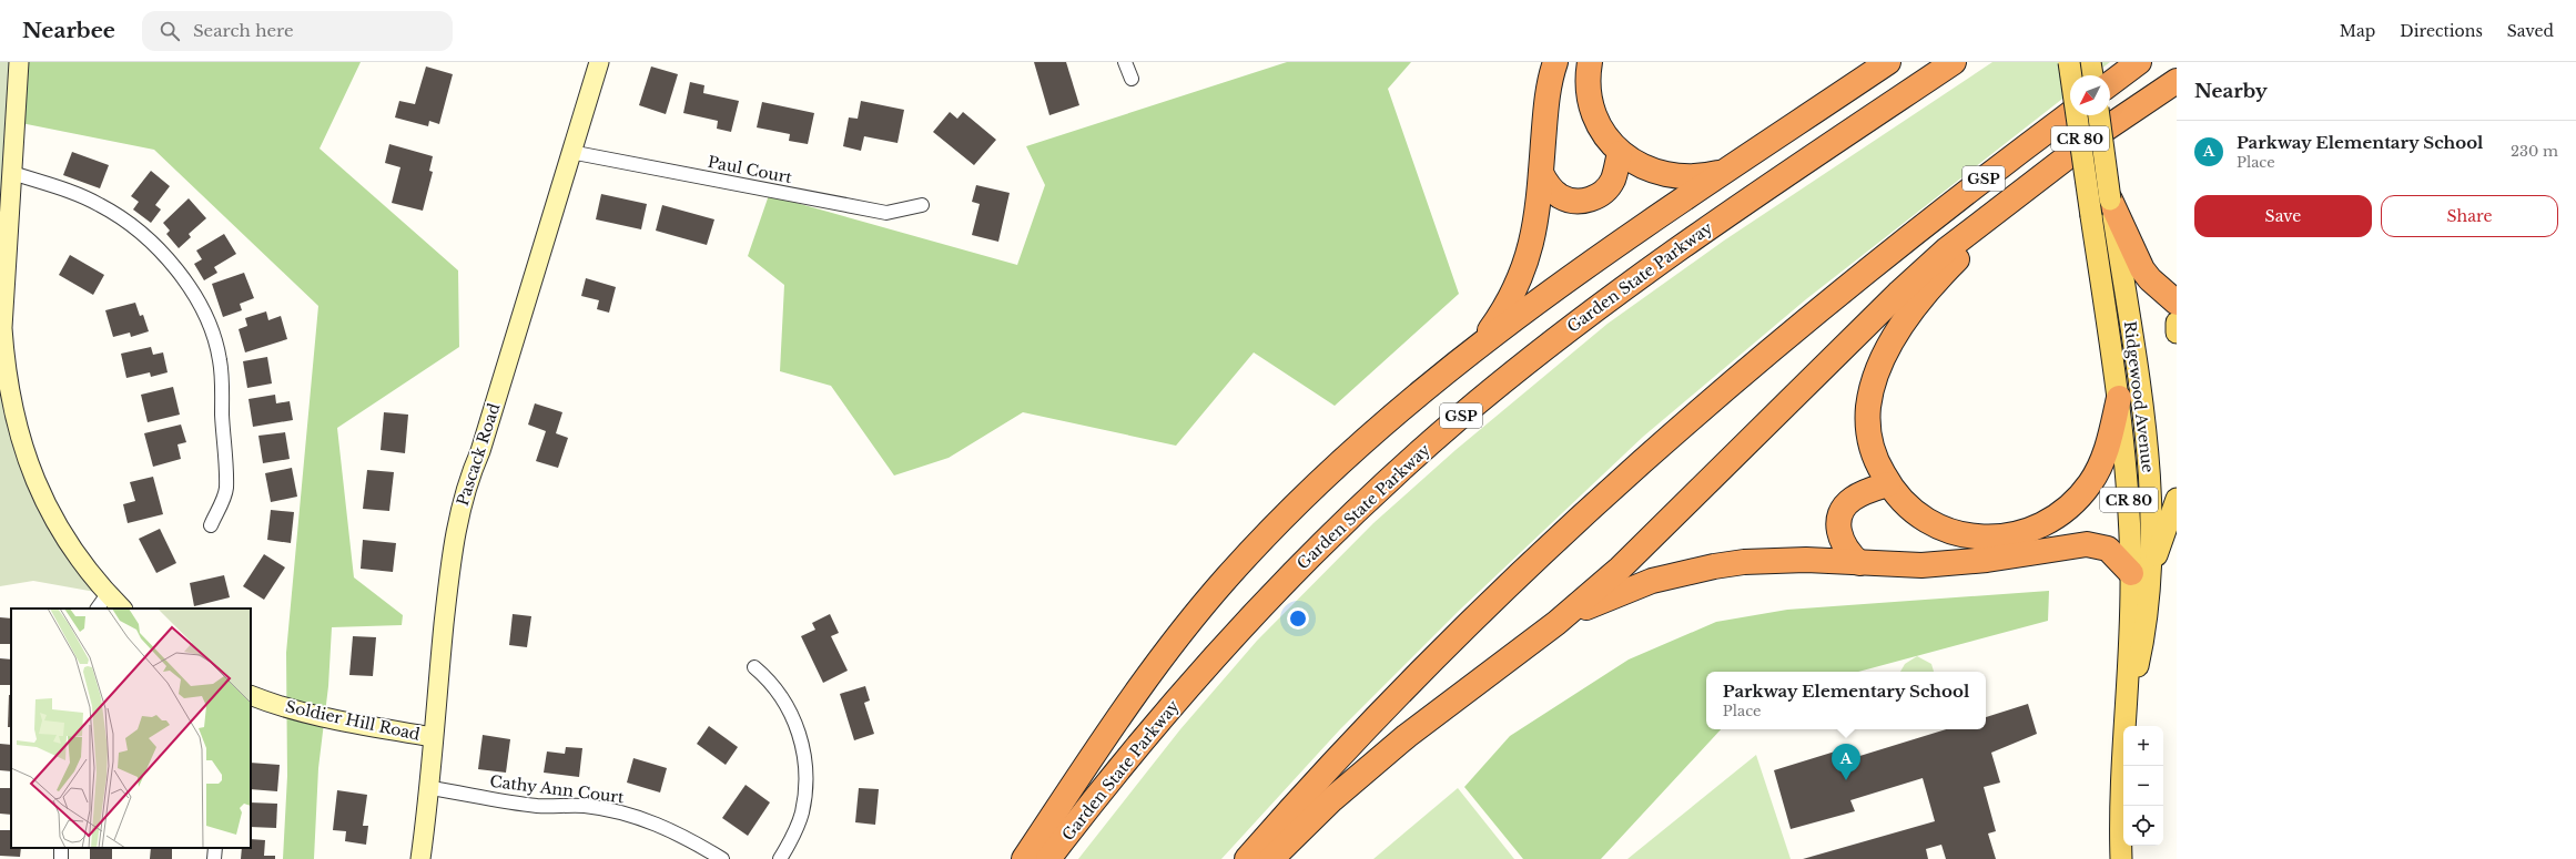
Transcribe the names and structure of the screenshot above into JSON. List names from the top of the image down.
{
  "streets": {
    "highway": ["GSP", "Garden State Parkway"],
    "main road": ["CR 80", "Ridgewood Avenue"],
    "street": [
      "Paul Court",
      "Pascack Road",
      "Soldier Hill Road",
      "Cathy Ann Court"
    ]
  },
  "crossings": [
    ["CR 80", "Ridgewood Avenue"],
    ["Paul Court", "Pascack Road"],
    ["Pascack Road", "Soldier Hill Road"],
    ["Pascack Road", "Cathy Ann Court"]
  ],
  "north": "bottom left",
  "page": {
    "header": "Nearbee",
    "search": "Search here",
    "nav": ["Map", "Directions", "Saved"],
    "heading": "Nearby",
    "list": [
      {
        "mark": "A",
        "name": "Parkway Elementary School",
        "note": "Place",
        "value": "230 m"
      }
    ],
    "buttons": ["Save", "Share"],
    "popup": ["Parkway Elementary School", "Place"],
    "map_buttons": ["+", "−"],
    "pins": "A"
  }
}
